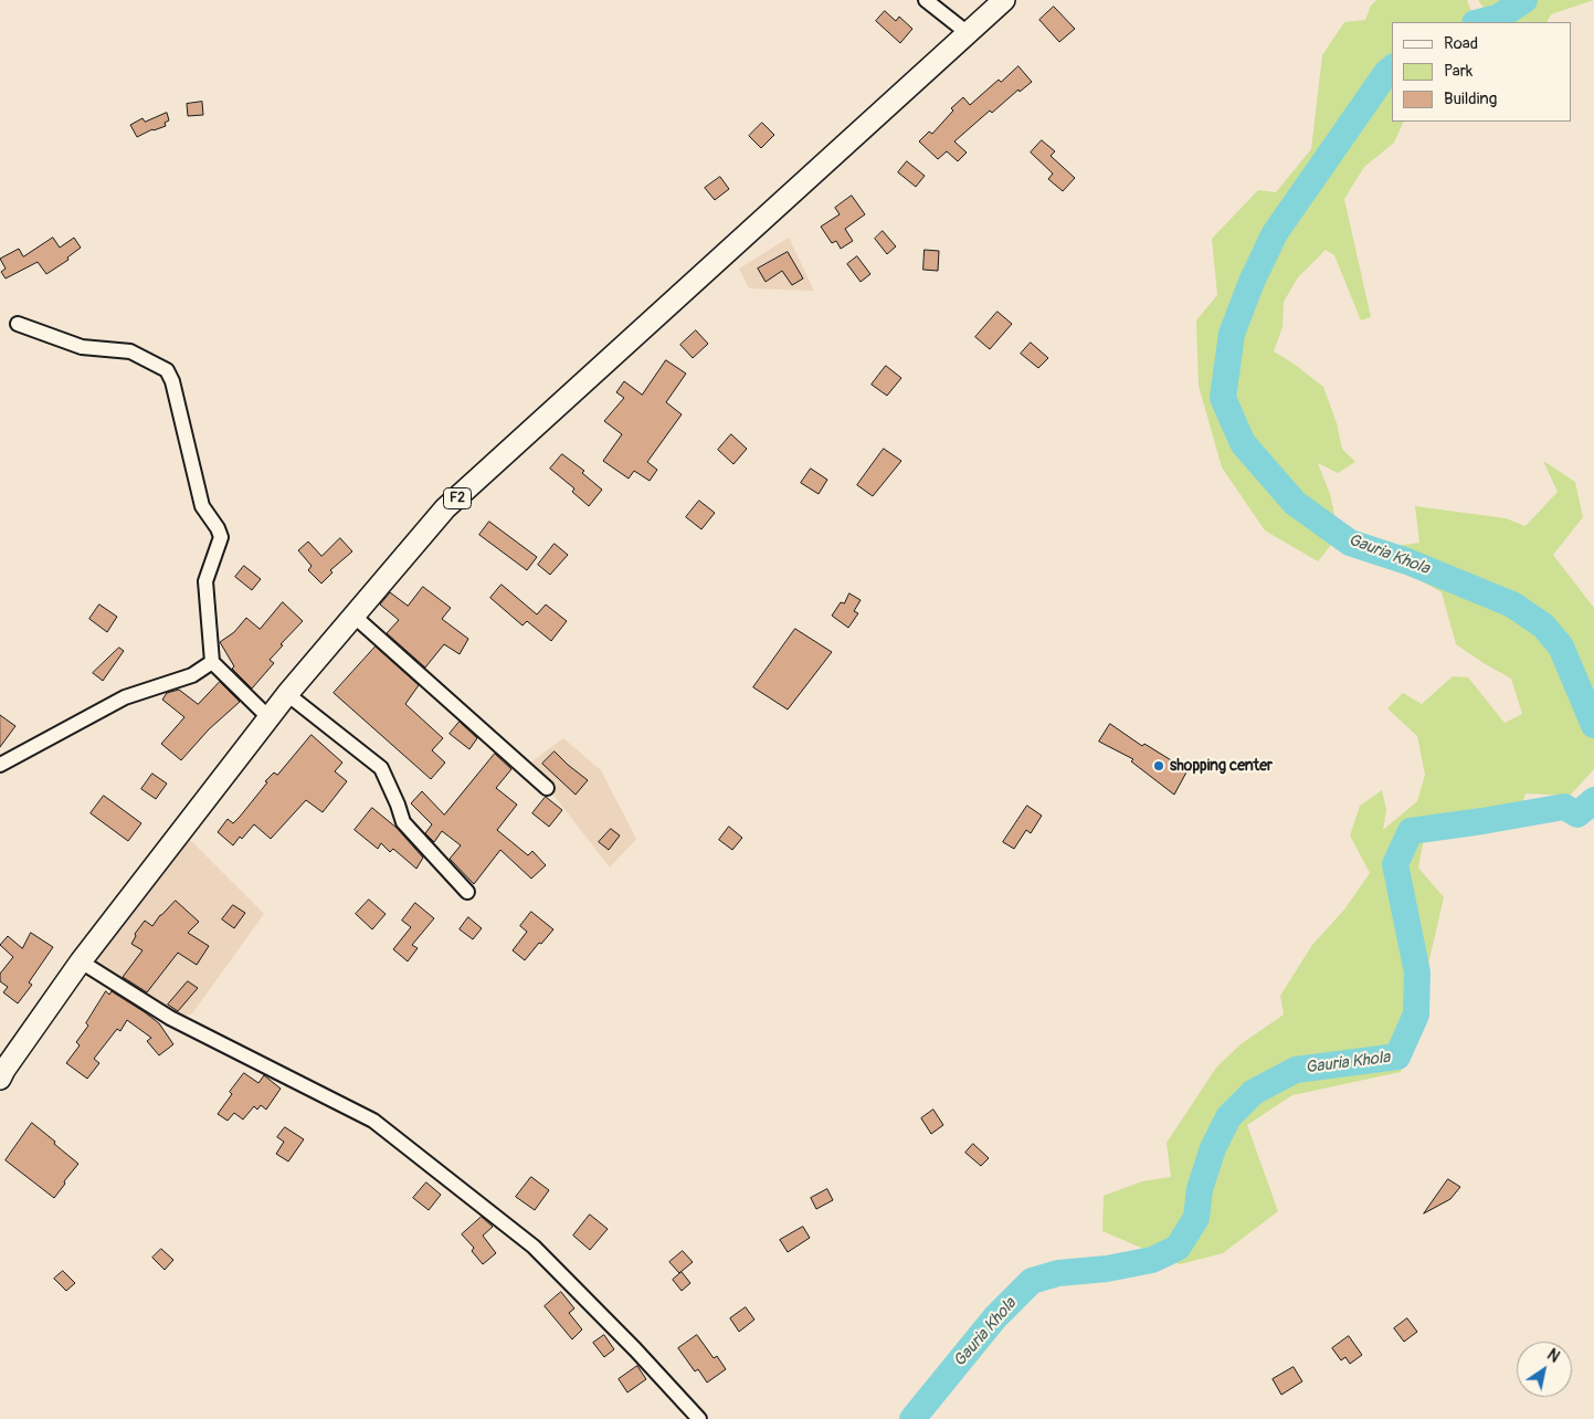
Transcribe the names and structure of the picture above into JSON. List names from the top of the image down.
{
  "streets": {
    "main road": ["F2"]
  },
  "water": ["Gauria Khola"],
  "places": ["shopping center"],
  "legend": ["Road", "Park", "Building"],
  "north": "top right"
}
